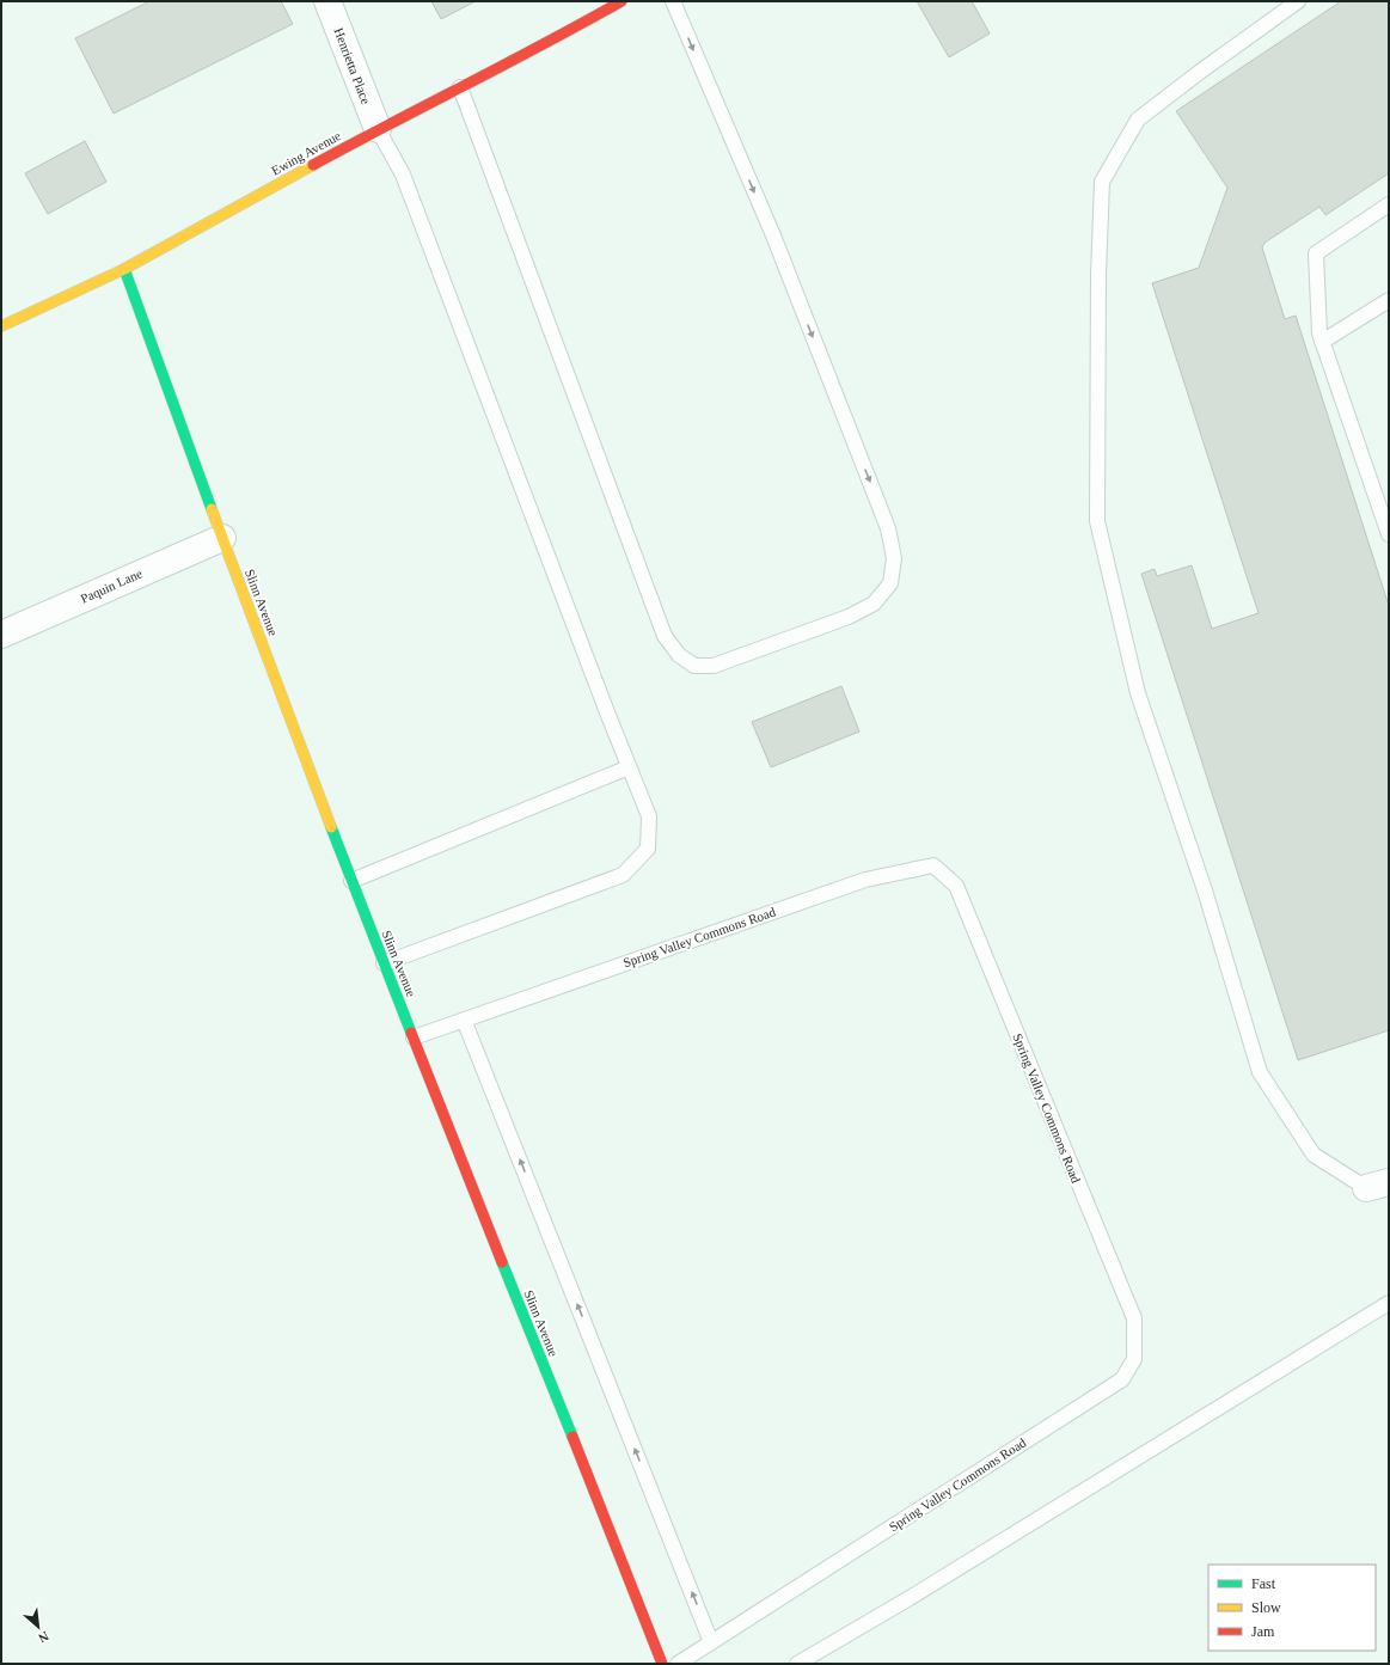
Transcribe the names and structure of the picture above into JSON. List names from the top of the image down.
{
  "streets": {
    "street": [
      "Henrietta Place",
      "Ewing Avenue",
      "Paquin Lane",
      "Slinn Avenue"
    ],
    "lane": ["Spring Valley Commons Road"]
  },
  "crossings": [
    ["Henrietta Place", "Ewing Avenue"],
    ["Ewing Avenue", "Slinn Avenue"],
    ["Paquin Lane", "Slinn Avenue"],
    ["Slinn Avenue", "Spring Valley Commons Road"]
  ],
  "legend": ["Fast", "Slow", "Jam"],
  "north": "bottom right"
}
